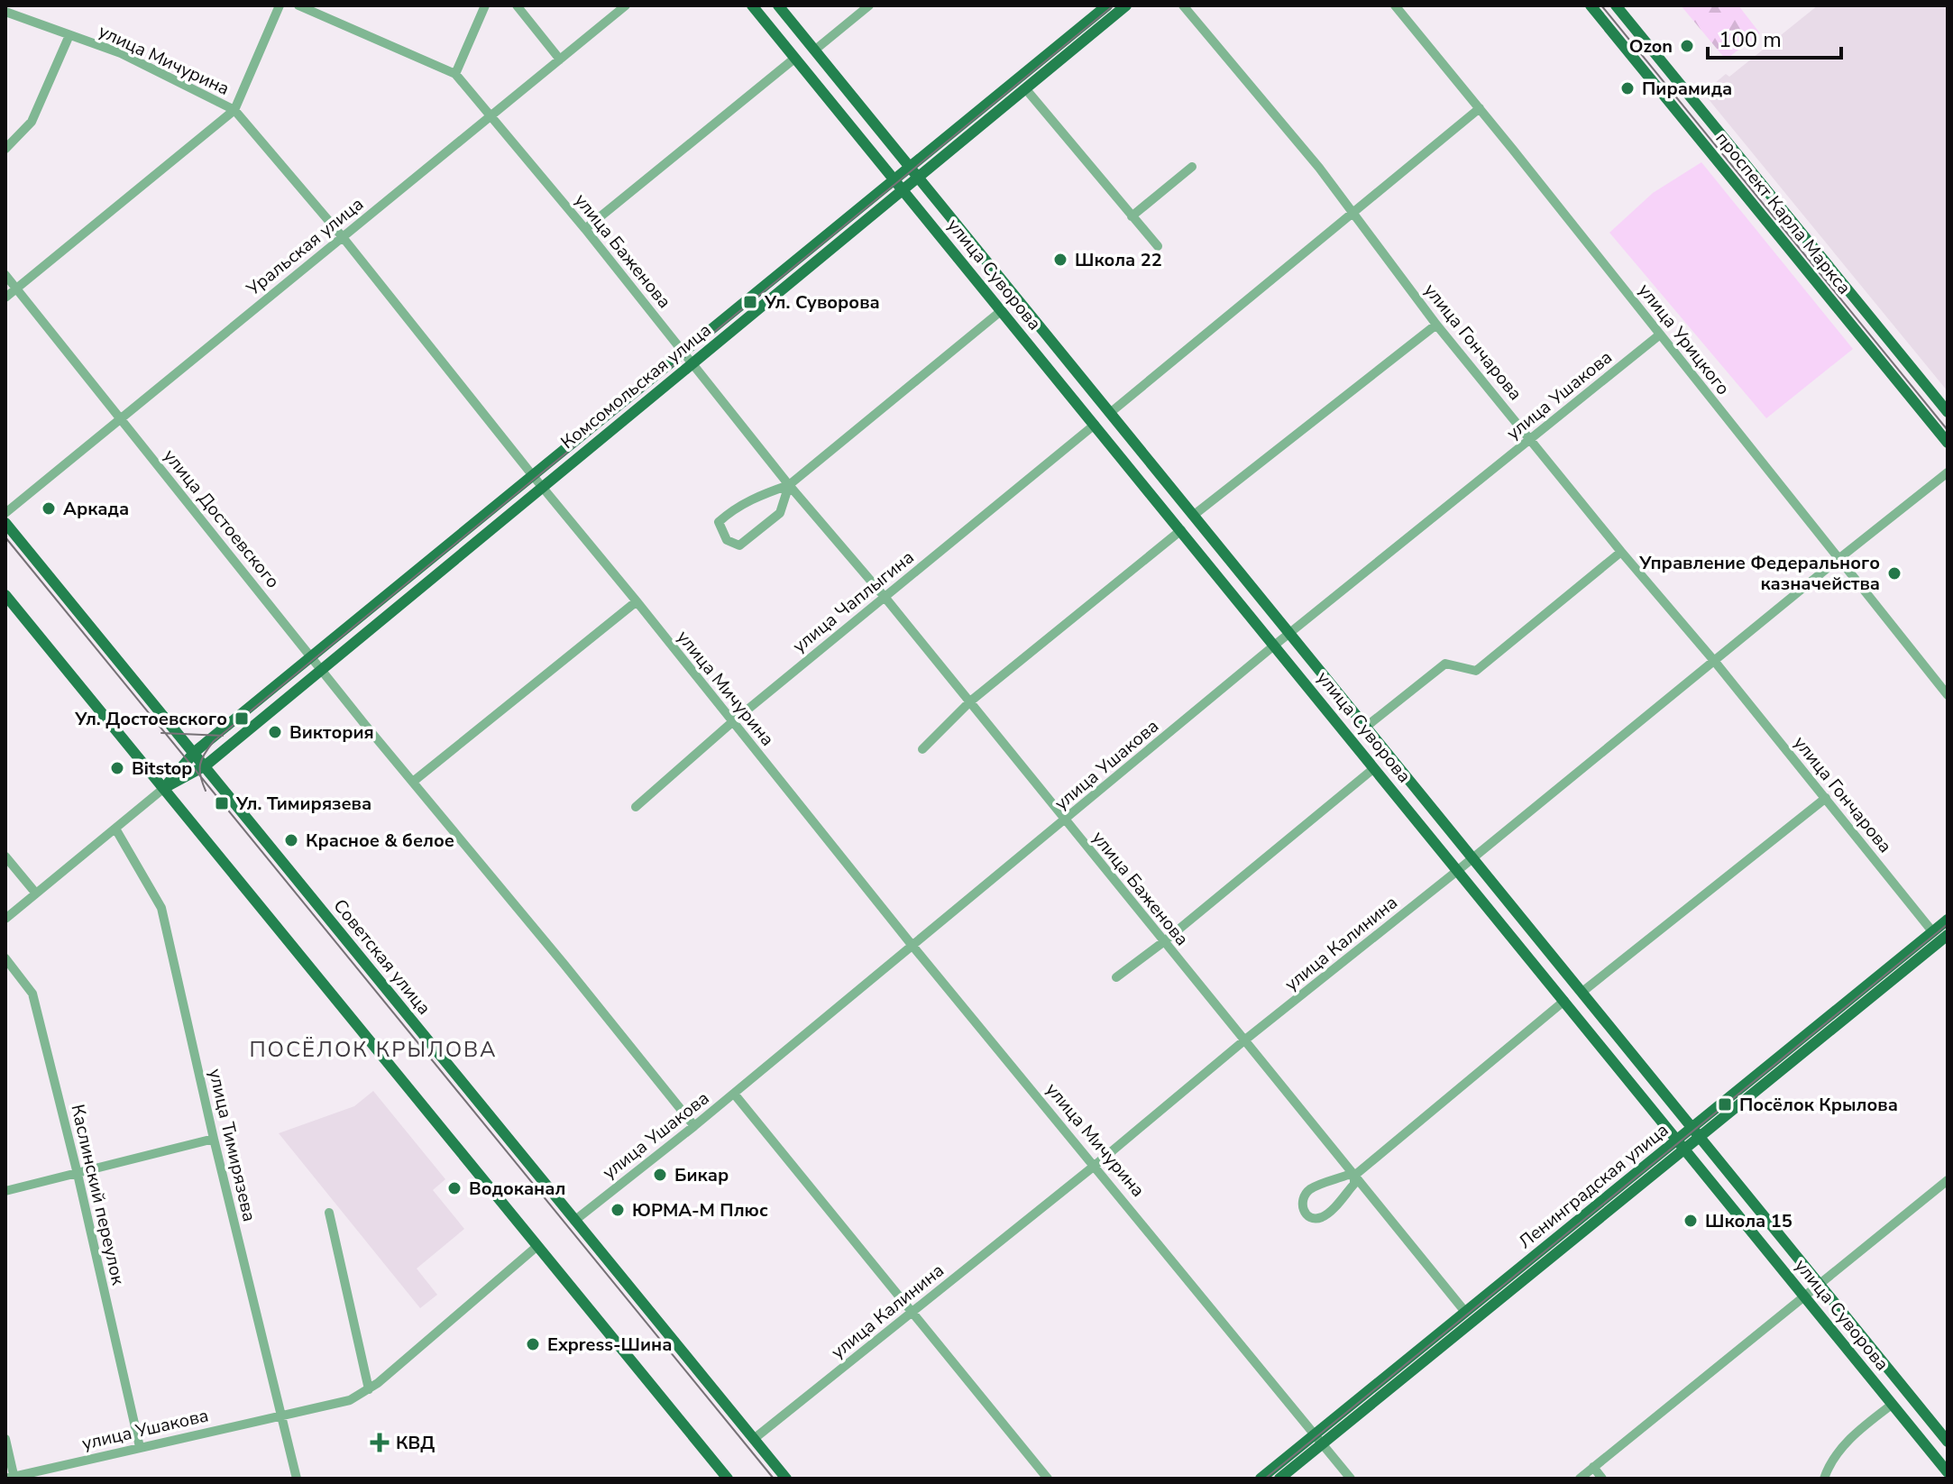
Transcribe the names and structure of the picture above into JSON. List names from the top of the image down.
{
  "streets": {
    "main road": [
      "проспект Карла Маркса",
      "улица Суворова",
      "Комсомольская улица",
      "Советская улица",
      "Ленинградская улица"
    ],
    "street": [
      "улица Мичурина",
      "Уральская улица",
      "улица Баженова",
      "улица Урицкого",
      "улица Гончарова",
      "улица Ушакова",
      "улица Достоевского",
      "улица Чаплыгина",
      "улица Калинина",
      "улица Тимирязева",
      "Каслинский переулок"
    ]
  },
  "crossings": [
    ["улица Мичурина", "Уральская улица"],
    ["улица Мичурина", "Комсомольская улица"],
    ["улица Мичурина", "улица Ушакова"],
    ["улица Мичурина", "улица Чаплыгина"],
    ["улица Мичурина", "улица Калинина"],
    ["улица Мичурина", "Ленинградская улица"],
    ["Уральская улица", "улица Баженова"],
    ["Уральская улица", "улица Достоевского"],
    ["улица Баженова", "Комсомольская улица"],
    ["улица Баженова", "улица Ушакова"],
    ["улица Баженова", "улица Чаплыгина"],
    ["улица Баженова", "улица Калинина"],
    ["улица Баженова", "Ленинградская улица"],
    ["улица Суворова", "Комсомольская улица"],
    ["улица Суворова", "улица Ушакова"],
    ["улица Суворова", "улица Чаплыгина"],
    ["улица Суворова", "улица Калинина"],
    ["улица Суворова", "Ленинградская улица"],
    ["улица Урицкого", "улица Ушакова"],
    ["улица Урицкого", "улица Калинина"],
    ["улица Гончарова", "улица Ушакова"],
    ["улица Гончарова", "улица Калинина"],
    ["улица Гончарова", "Ленинградская улица"],
    ["Комсомольская улица", "улица Достоевского"],
    ["Комсомольская улица", "Советская улица"],
    ["Комсомольская улица", "улица Тимирязева"],
    ["улица Ушакова", "улица Достоевского"],
    ["улица Ушакова", "Советская улица"],
    ["улица Ушакова", "улица Тимирязева"],
    ["улица Ушакова", "Каслинский переулок"],
    ["улица Калинина", "Советская улица"]
  ],
  "districts": ["ПОСЁЛОК КРЫЛОВА"],
  "places": {
    "other": [
      "Ozon",
      "Пирамида",
      "Школа 22",
      "Аркада",
      "Управление Федерального казначейства",
      "Виктория",
      "Bitstop",
      "Красное & белое",
      "Бикар",
      "Водоканал",
      "ЮРМА-М Плюс",
      "Школа 15",
      "Express-Шина"
    ],
    "transit": [
      "Ул. Суворова",
      "Ул. Достоевского",
      "Ул. Тимирязева",
      "Посёлок Крылова"
    ],
    "health": ["КВД"]
  },
  "scale_bar": "100 m"
}
